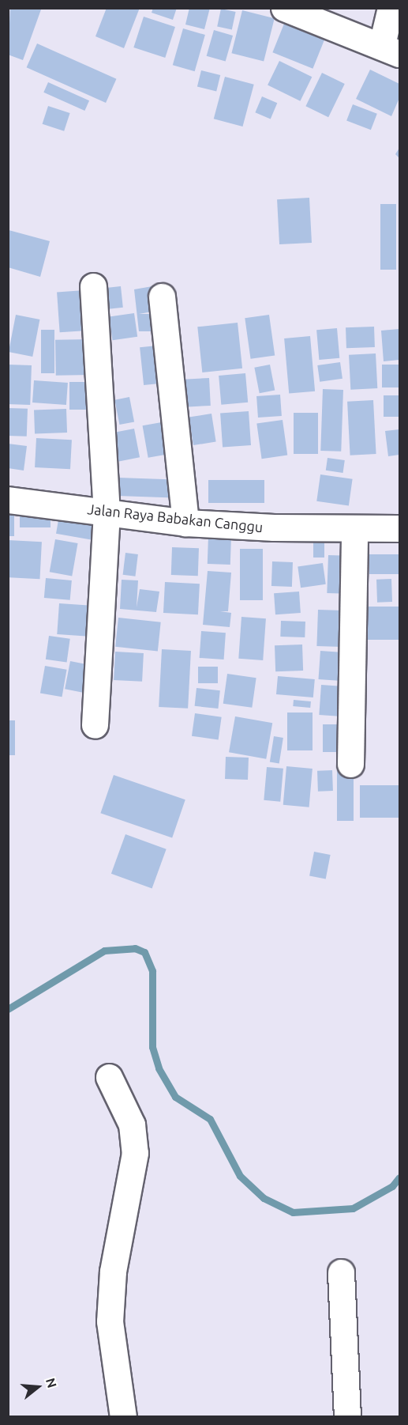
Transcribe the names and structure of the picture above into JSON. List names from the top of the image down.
{
  "streets": {
    "street": ["Jalan Raya Babakan Canggu"]
  },
  "north": "right"
}
